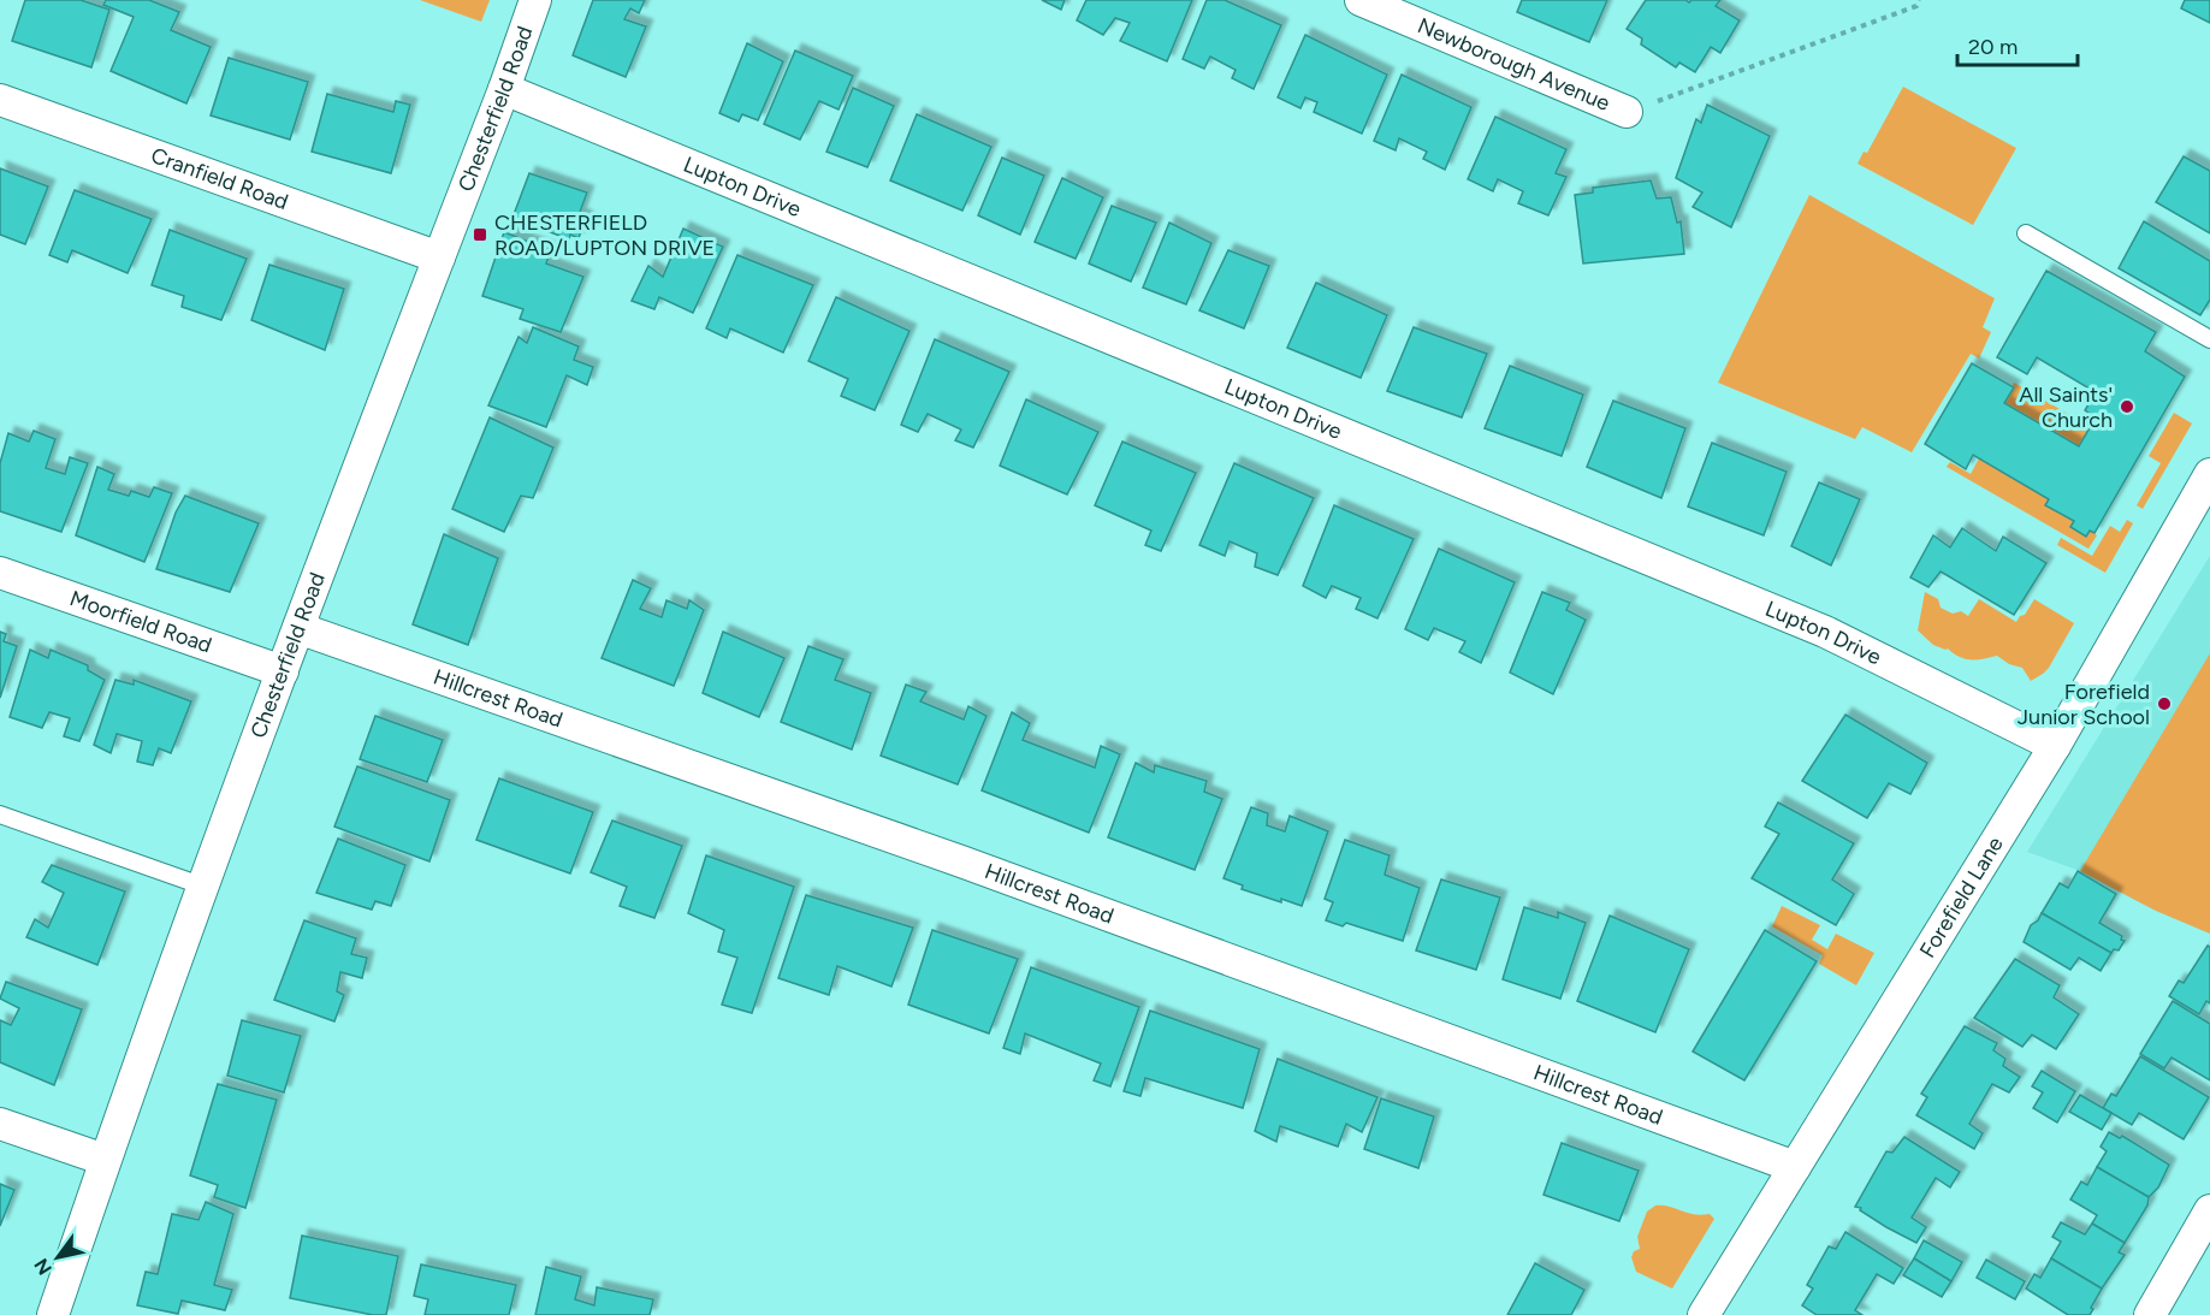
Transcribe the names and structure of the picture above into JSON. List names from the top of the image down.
{
  "streets": {
    "street": [
      "Newborough Avenue",
      "Chesterfield Road",
      "Cranfield Road",
      "Lupton Drive",
      "Moorfield Road",
      "Hillcrest Road",
      "Forefield Lane"
    ]
  },
  "crossings": [
    ["Chesterfield Road", "Cranfield Road"],
    ["Chesterfield Road", "Lupton Drive"],
    ["Chesterfield Road", "Moorfield Road"],
    ["Chesterfield Road", "Hillcrest Road"],
    ["Lupton Drive", "Forefield Lane"],
    ["Hillcrest Road", "Forefield Lane"]
  ],
  "places": {
    "transit": ["CHESTERFIELD ROAD/LUPTON DRIVE"],
    "other": ["All Saints' Church", "Forefield Junior School"]
  },
  "scale_bar": "20 m",
  "north": "bottom left"
}
